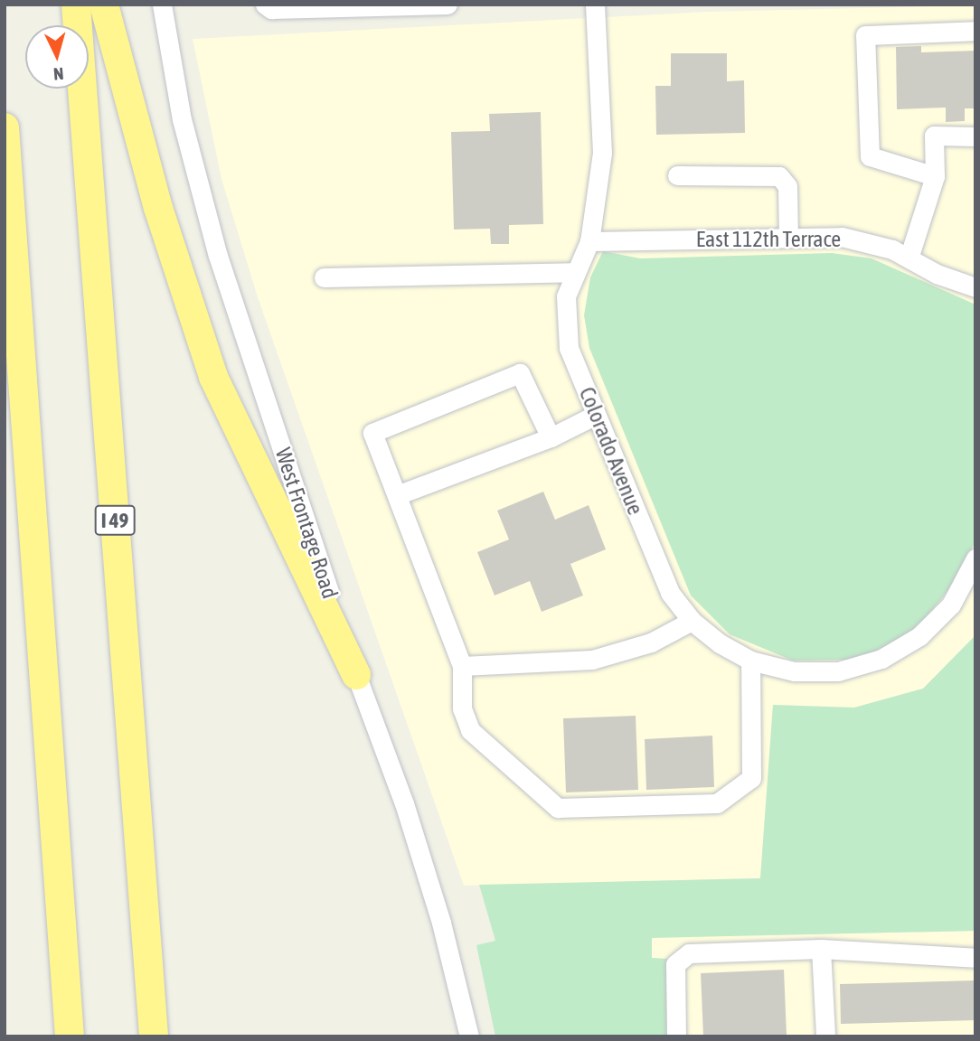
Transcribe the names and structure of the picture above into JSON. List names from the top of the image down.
{
  "streets": {
    "highway": ["I 49"],
    "street": ["East 112th Terrace", "Colorado Avenue", "West Frontage Road"]
  },
  "crossings": [
    ["East 112th Terrace", "Colorado Avenue"]
  ],
  "north": "bottom"
}
